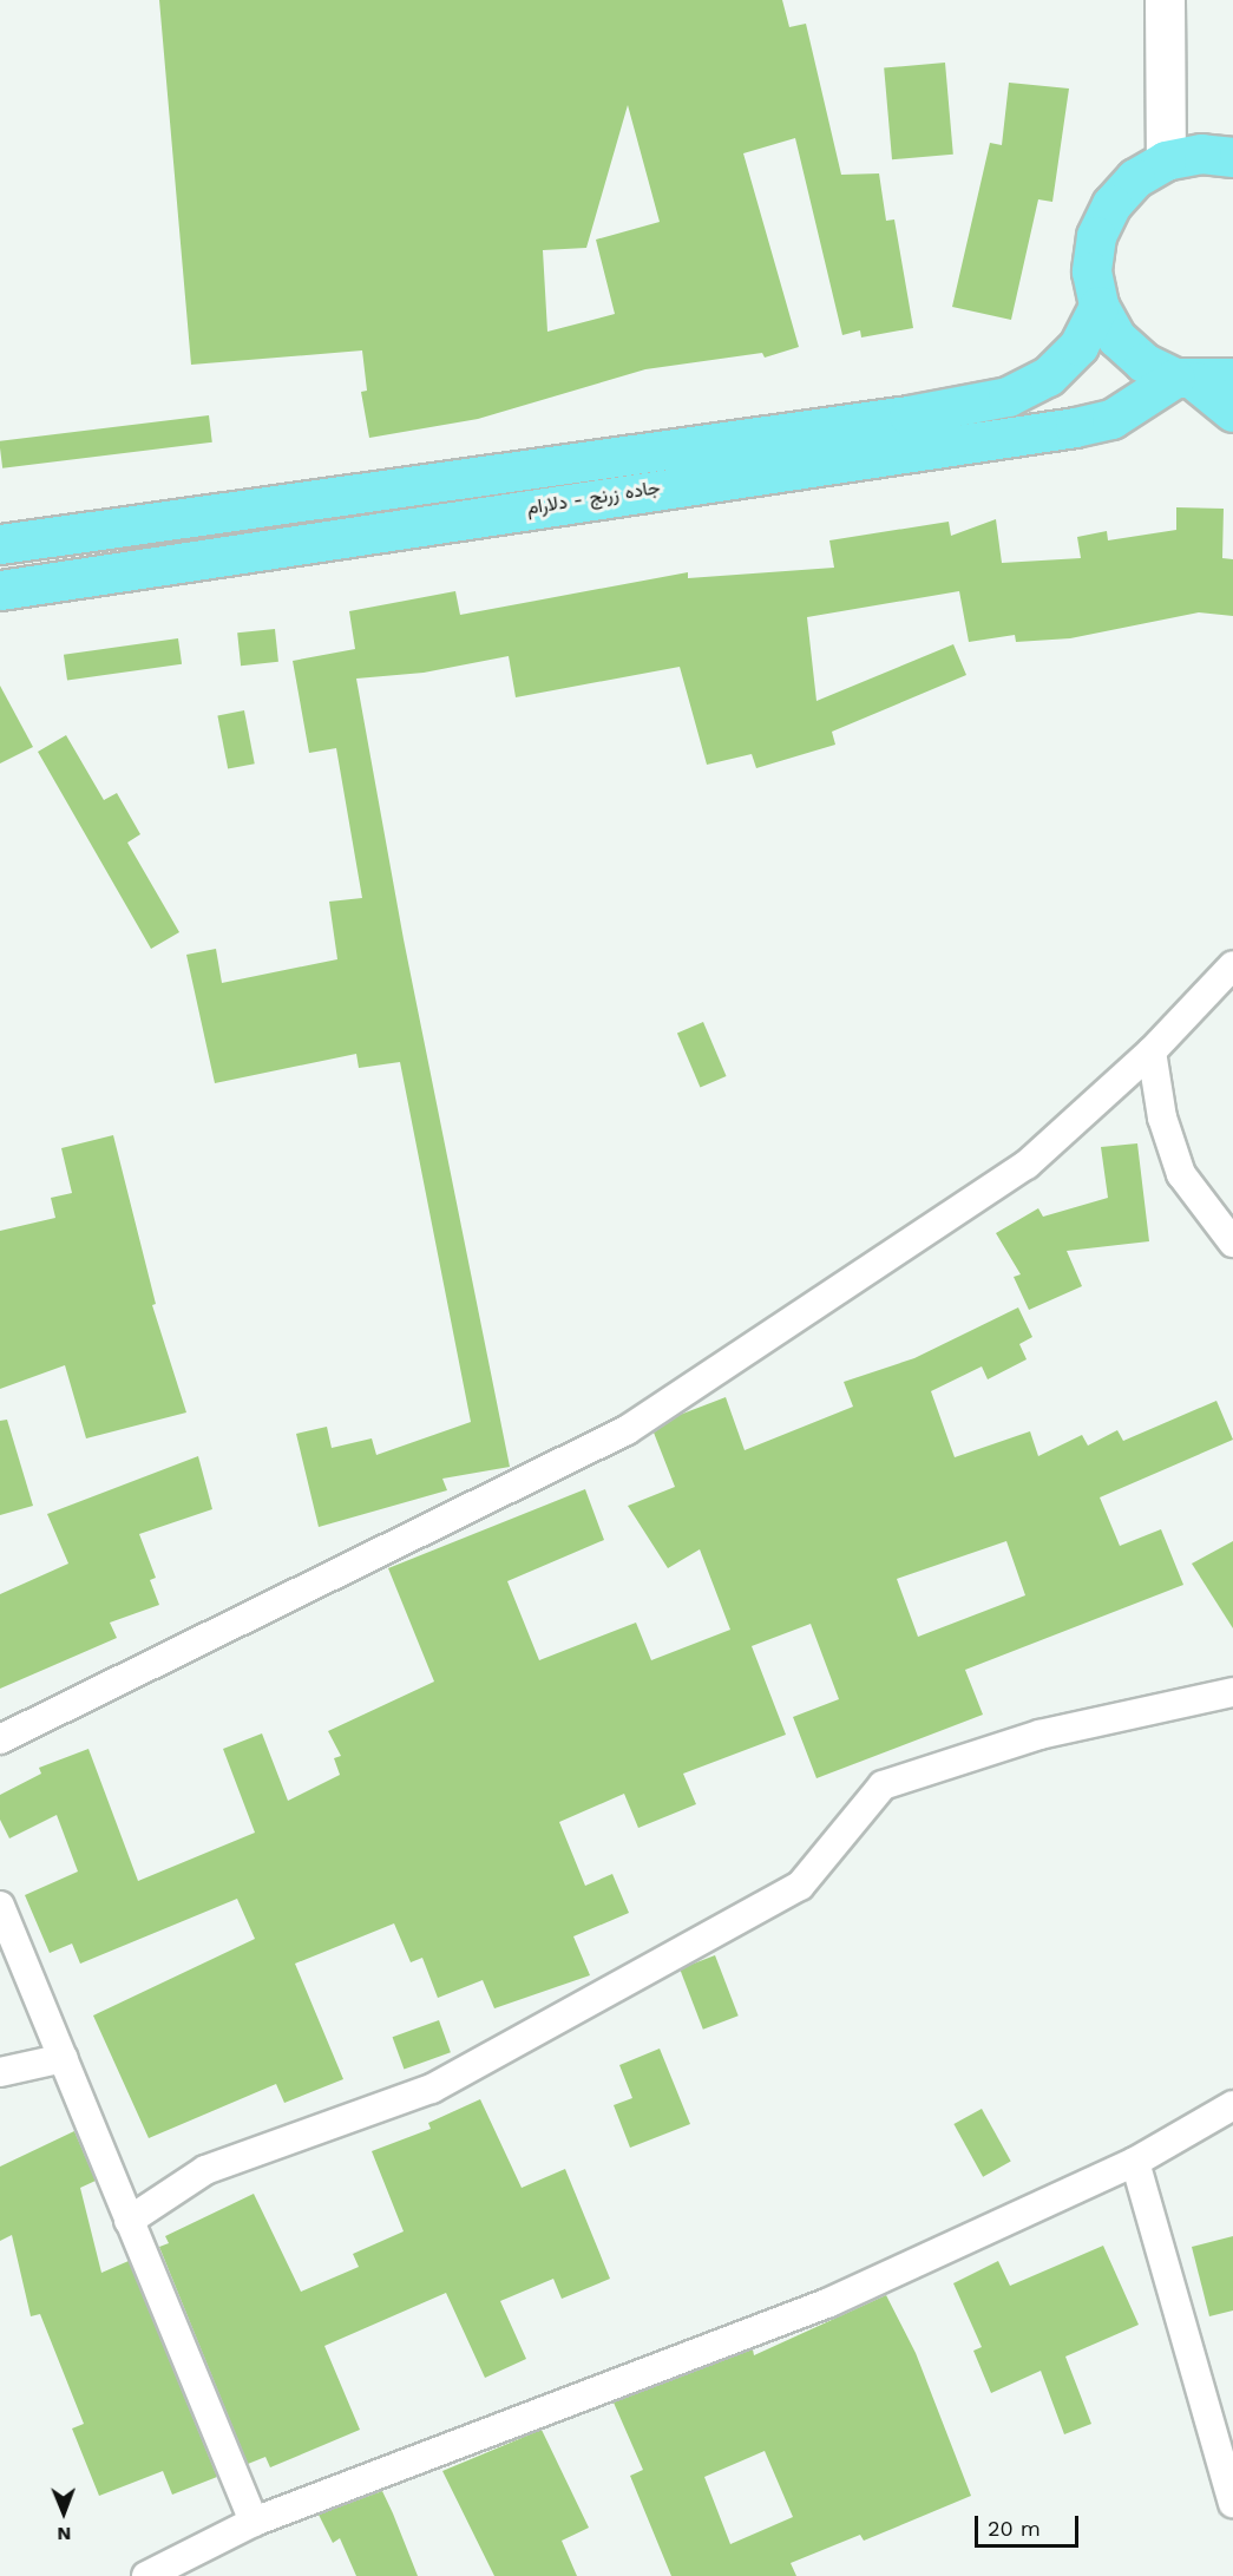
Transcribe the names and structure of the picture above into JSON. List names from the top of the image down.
{
  "streets": {
    "highway": ["جاده زرنج - دلارام"]
  },
  "scale_bar": "20 m",
  "north": "bottom"
}
